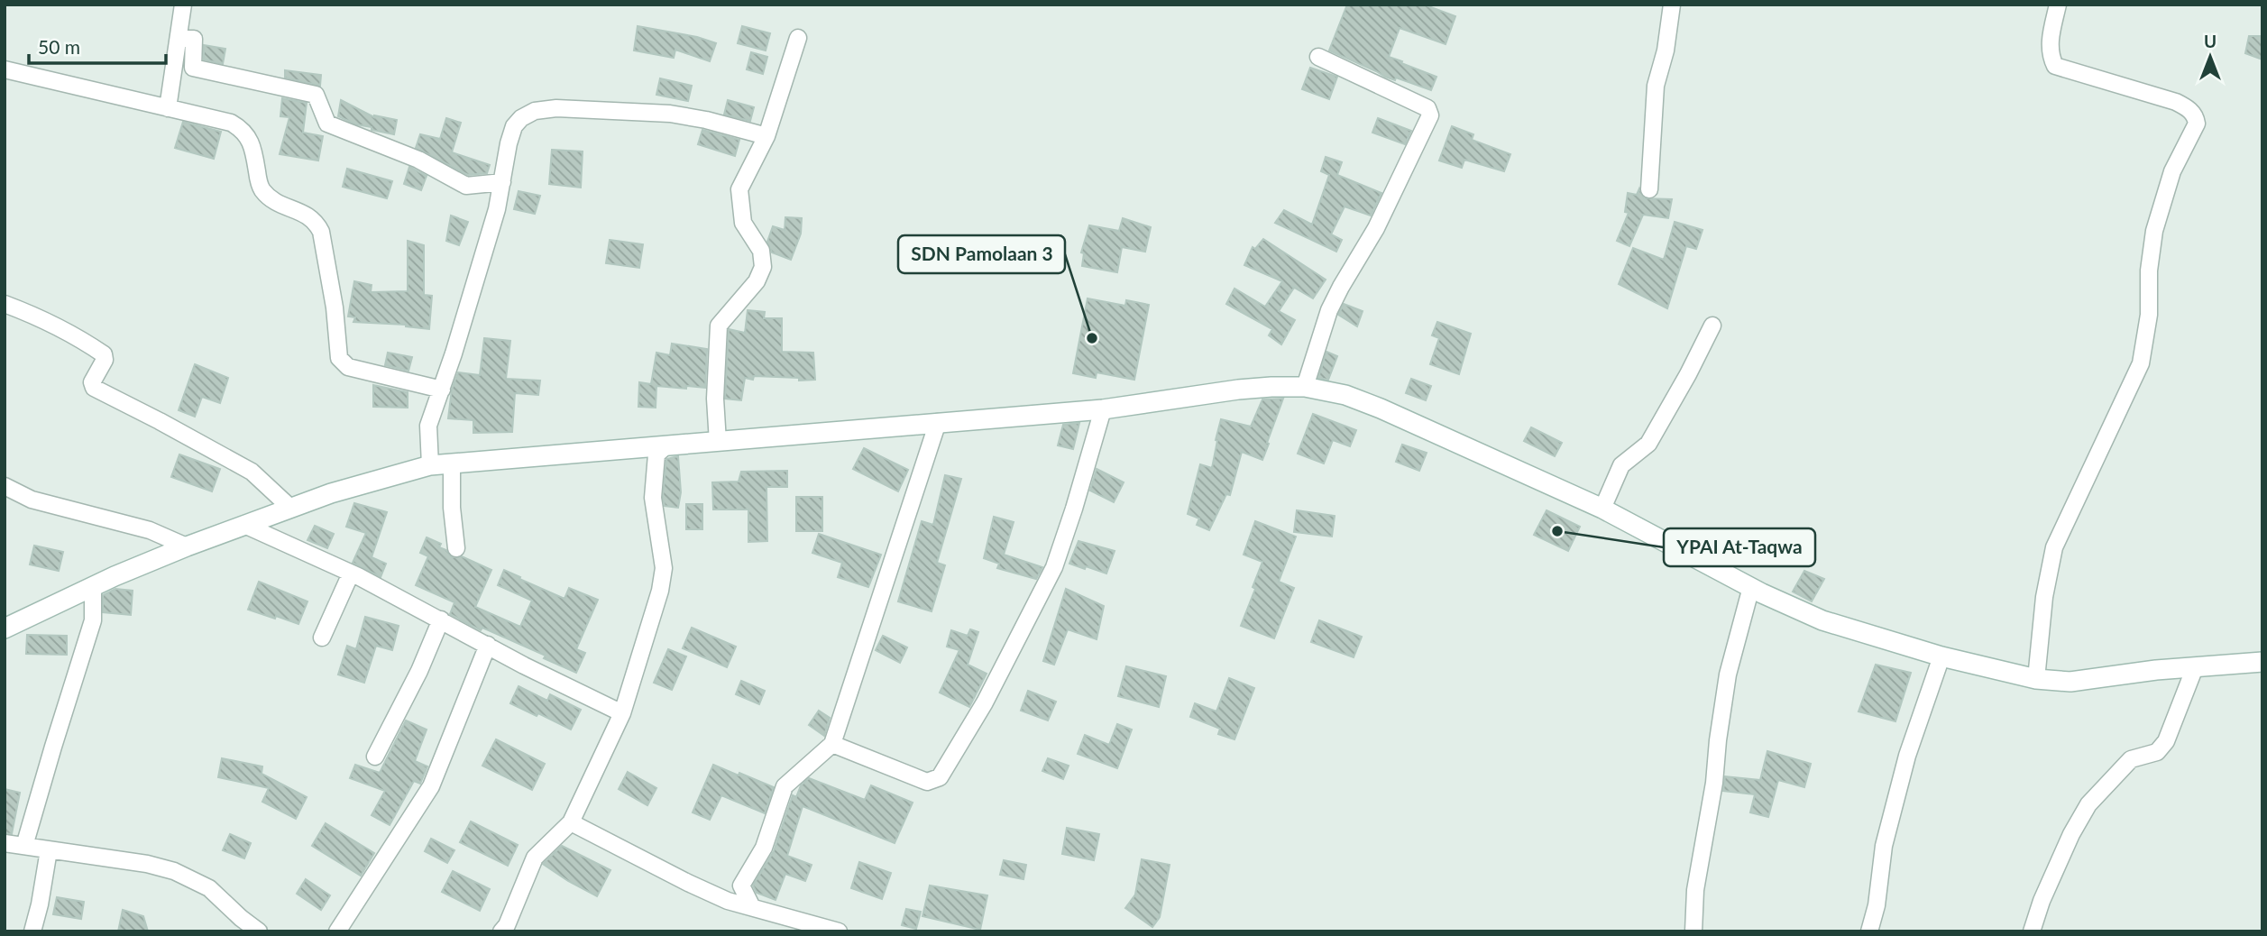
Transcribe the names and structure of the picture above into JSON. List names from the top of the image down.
{
  "places": ["SDN Pamolaan 3", "YPAI At-Taqwa"],
  "scale_bar": "50 m",
  "north": "top"
}
